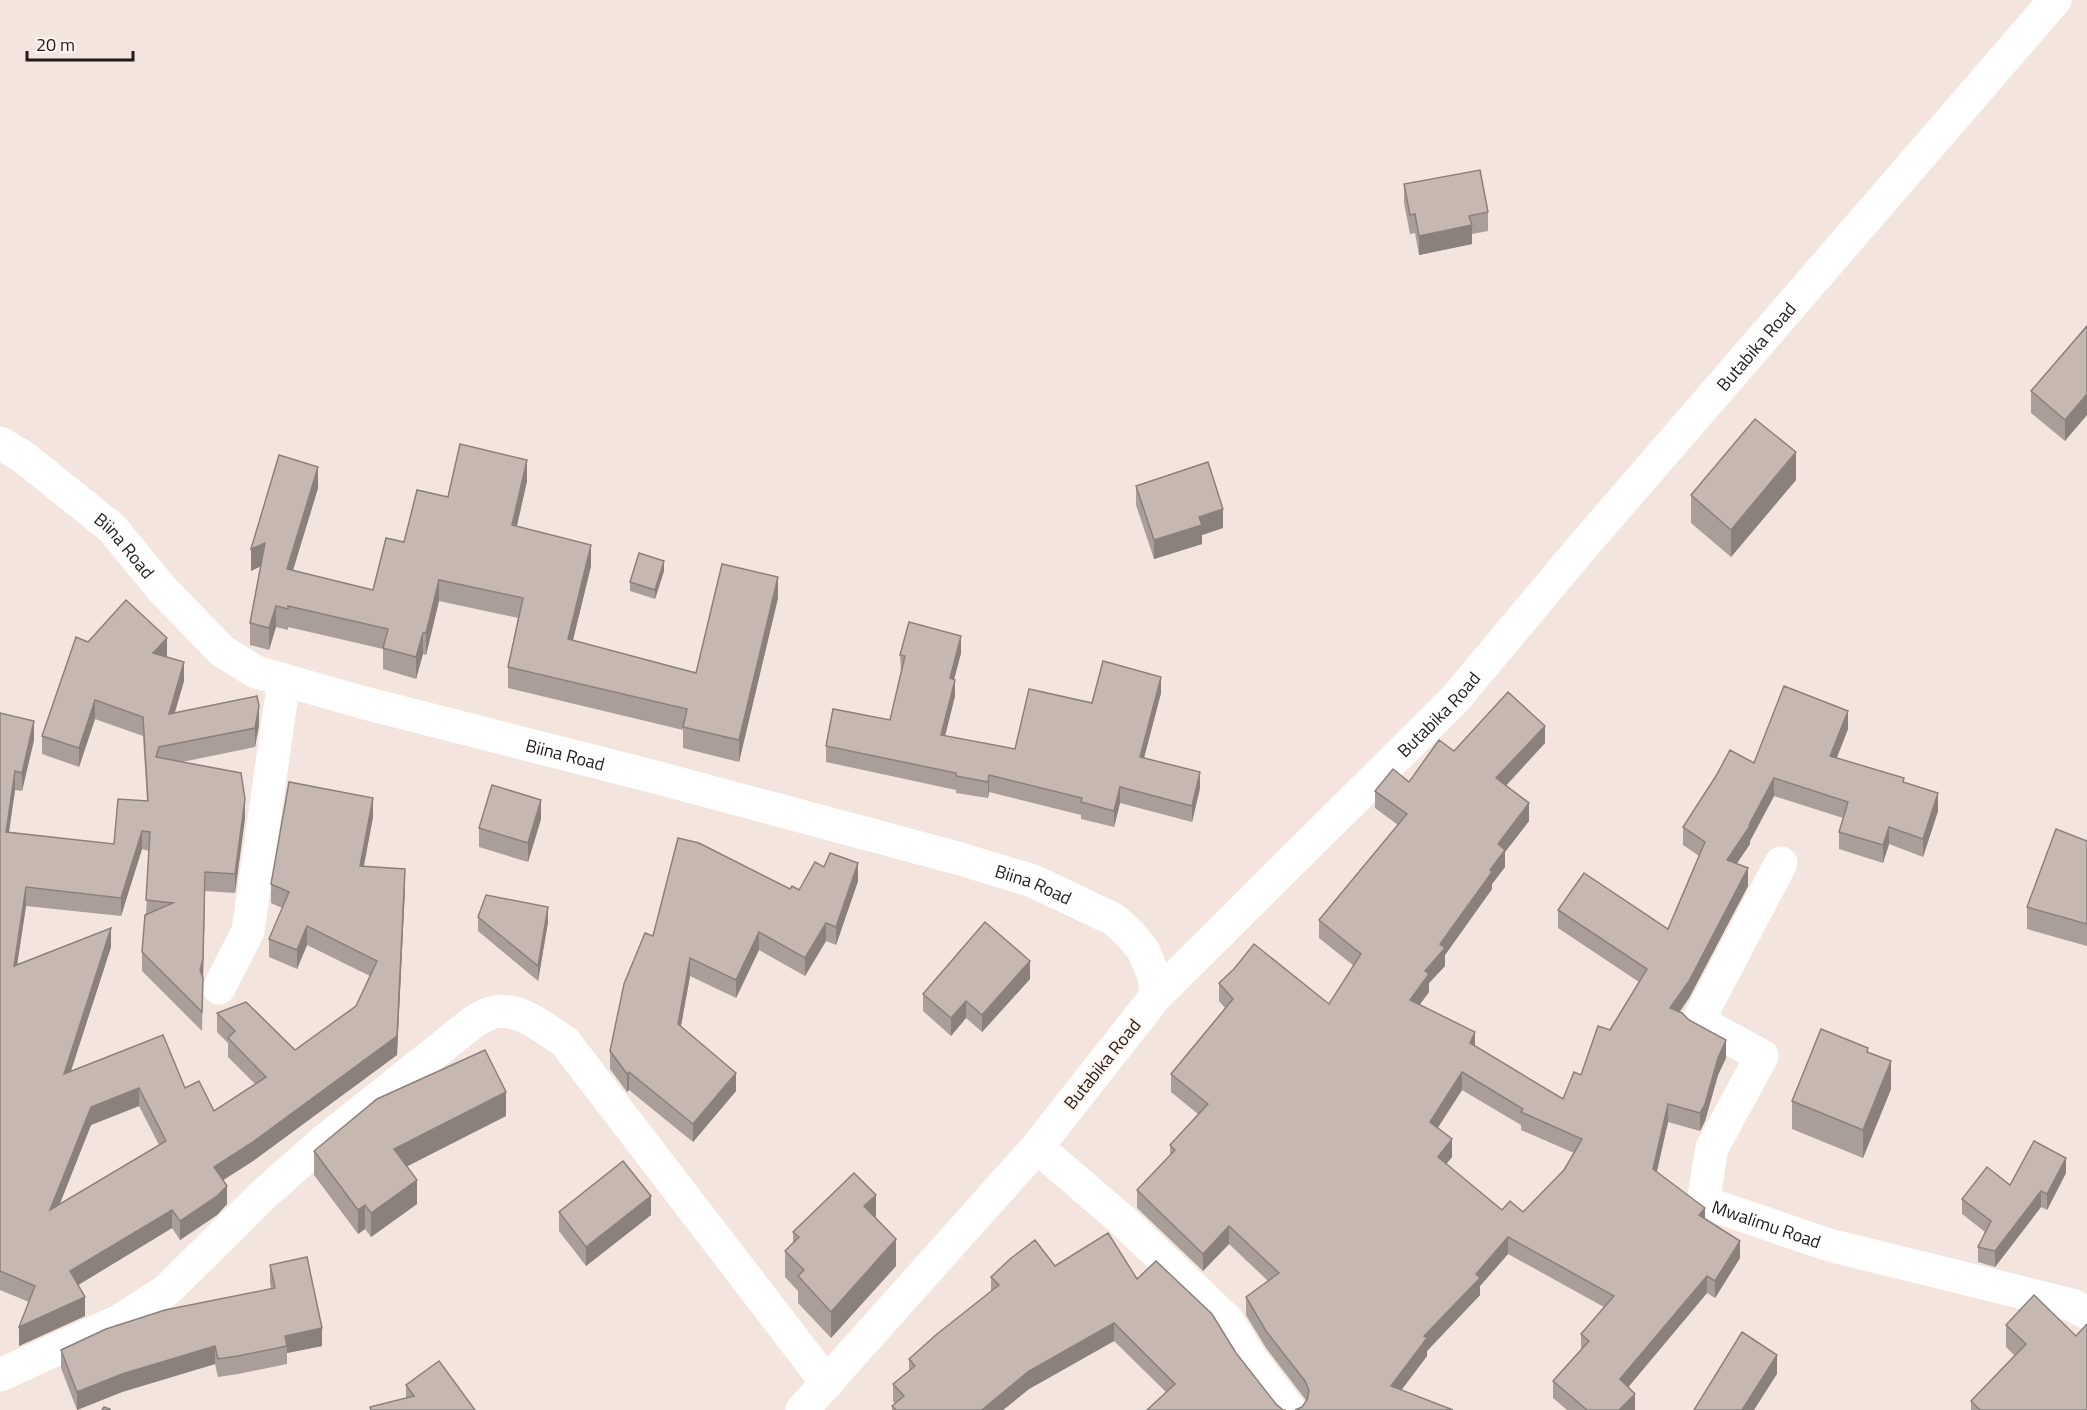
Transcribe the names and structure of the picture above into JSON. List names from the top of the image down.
{
  "streets": {
    "street": ["Butabika Road", "Biina Road", "Mwalimu Road"]
  },
  "crossings": [
    ["Butabika Road", "Biina Road"]
  ],
  "scale_bar": "20 m"
}
